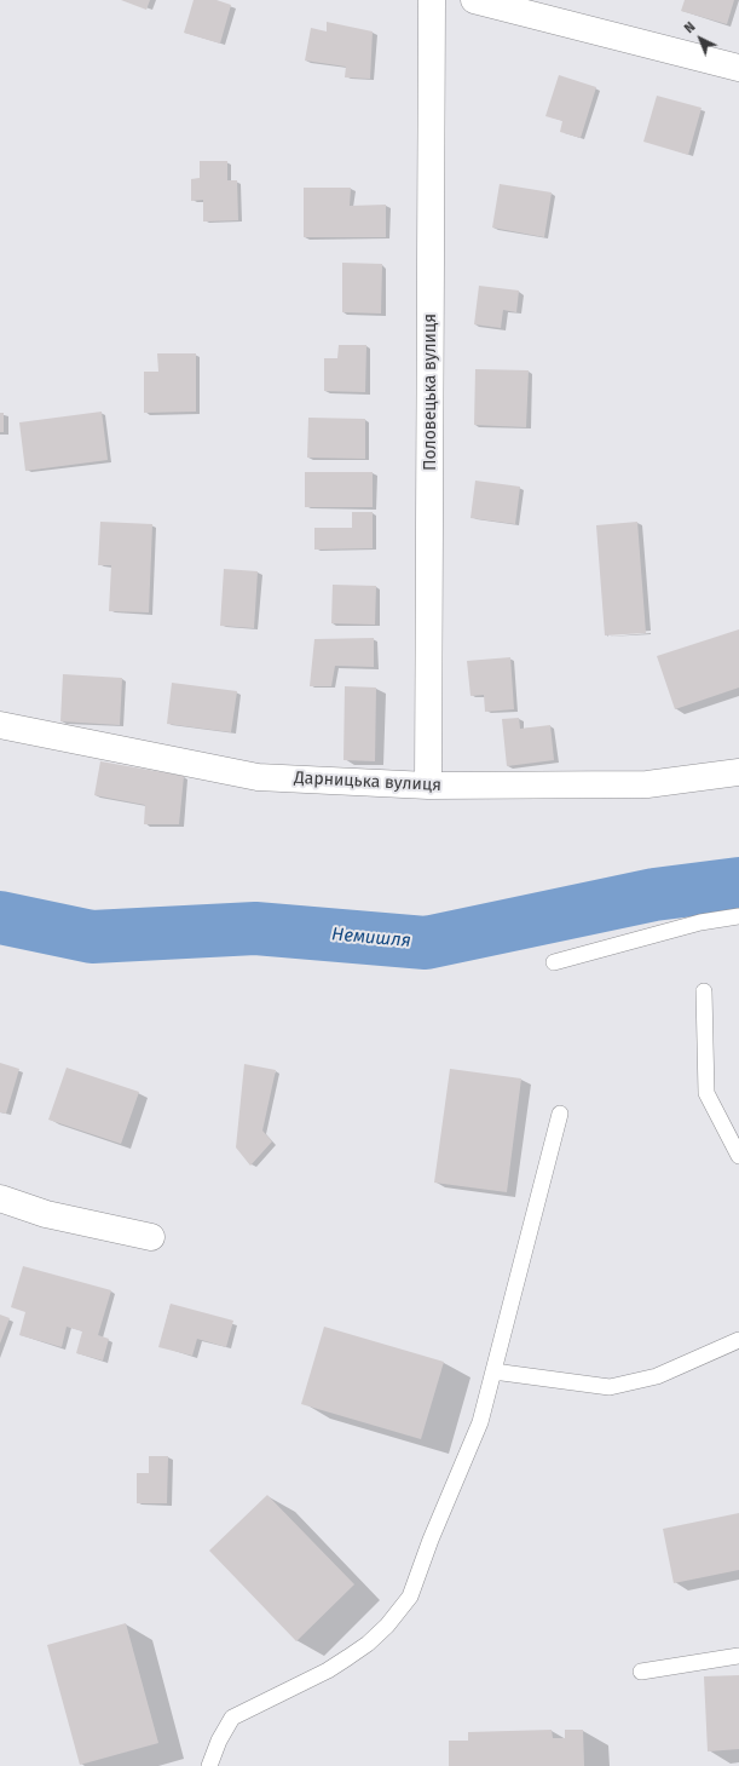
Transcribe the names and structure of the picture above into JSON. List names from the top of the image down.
{
  "streets": {
    "street": ["Половецька вулиця", "Дарницька вулиця"]
  },
  "crossings": [
    ["Половецька вулиця", "Дарницька вулиця"]
  ],
  "water": ["Немишля"],
  "north": "top left"
}
